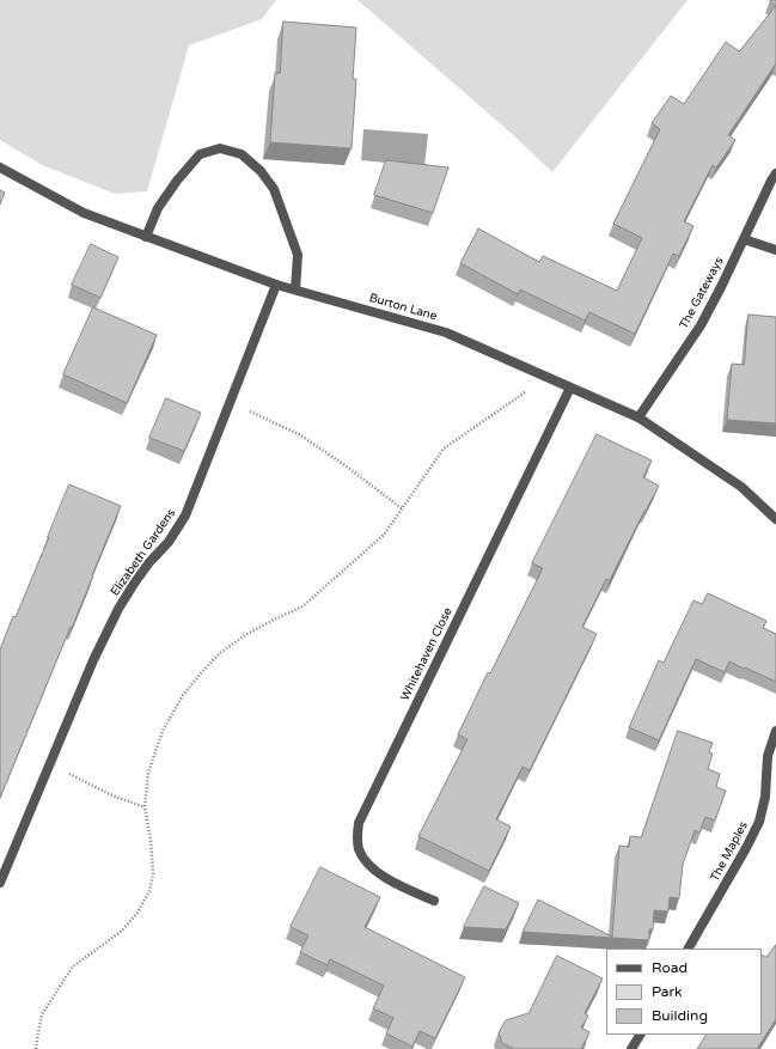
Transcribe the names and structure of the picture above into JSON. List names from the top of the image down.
{
  "streets": {
    "street": [
      "The Gateways",
      "Burton Lane",
      "Elizabeth Gardens",
      "Whitehaven Close",
      "The Maples"
    ]
  },
  "crossings": [
    ["The Gateways", "Burton Lane"],
    ["Burton Lane", "Elizabeth Gardens"],
    ["Burton Lane", "Whitehaven Close"]
  ],
  "legend": ["Road", "Park", "Building"]
}
